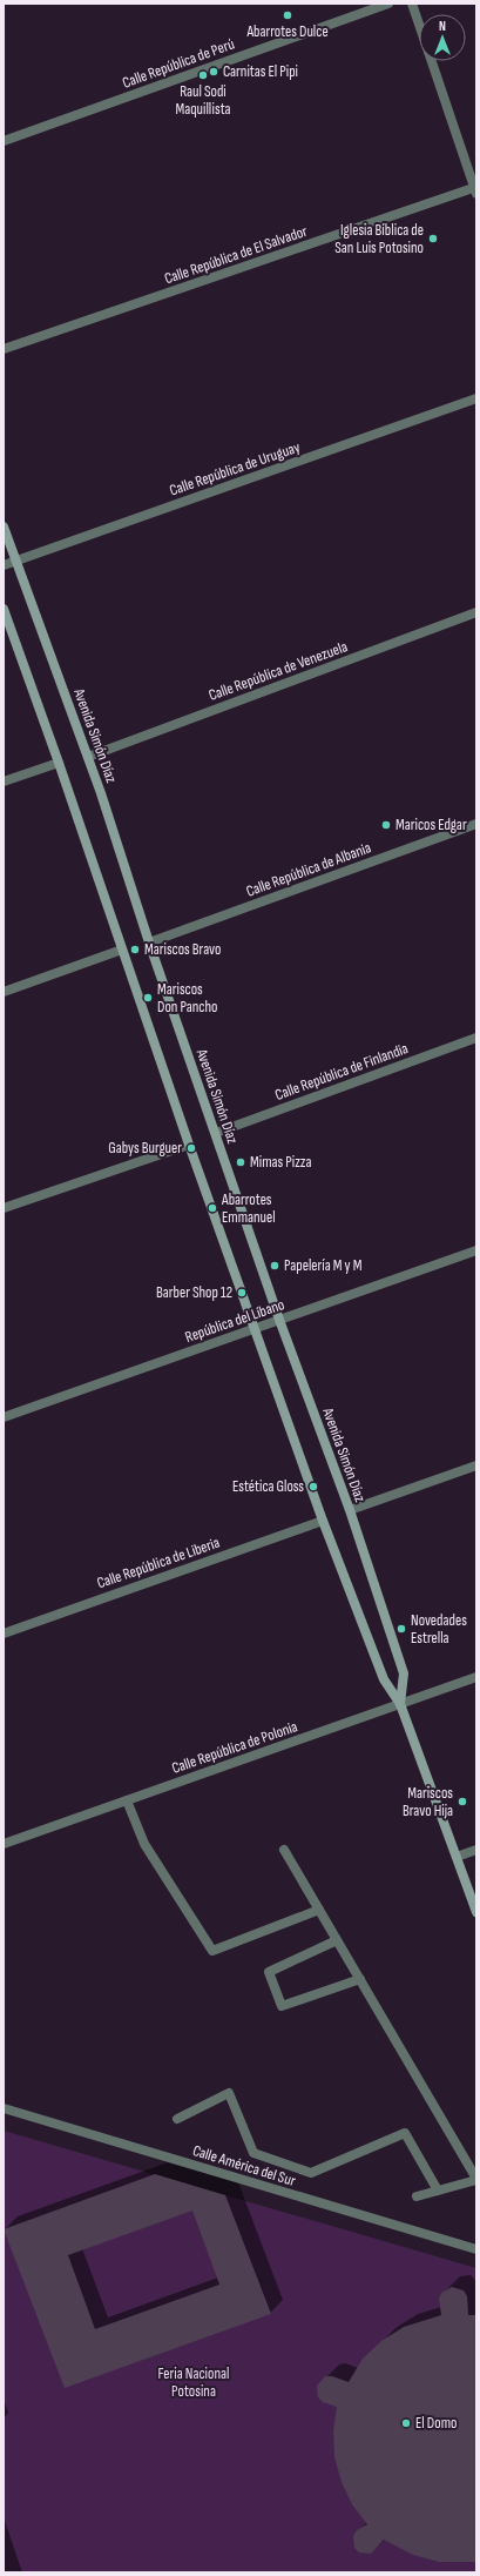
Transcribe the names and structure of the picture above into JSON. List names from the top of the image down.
{
  "streets": {
    "main road": ["Avenida Simón Díaz"],
    "street": [
      "Calle República de Perú",
      "Calle República de El Salvador",
      "Calle República de Uruguay",
      "Calle República de Venezuela",
      "Calle República de Albania",
      "Calle República de Finlandia",
      "República del Líbano",
      "Calle República de Liberia",
      "Calle República de Polonia",
      "Calle América del Sur"
    ]
  },
  "crossings": [
    ["Calle República de Uruguay", "Avenida Simón Díaz"],
    ["Calle República de Venezuela", "Avenida Simón Díaz"],
    ["Avenida Simón Díaz", "Calle República de Albania"],
    ["Avenida Simón Díaz", "Calle República de Finlandia"],
    ["Avenida Simón Díaz", "República del Líbano"],
    ["Avenida Simón Díaz", "Calle República de Liberia"],
    ["Avenida Simón Díaz", "Calle República de Polonia"]
  ],
  "parks": ["Feria Nacional Potosina"],
  "places": [
    "Abarrotes Dulce",
    "Carnitas El Pipi",
    "Raul Sodi Maquillista",
    "Iglesia Bíblica de San Luis Potosino",
    "Maricos Edgar",
    "Mariscos Bravo",
    "Mariscos Don Pancho",
    "Gabys Burguer",
    "Mimas Pizza",
    "Abarrotes Emmanuel",
    "Papelería M y M",
    "Barber Shop 12",
    "Estética Gloss",
    "Novedades Estrella",
    "Mariscos Bravo Hija",
    "El Domo"
  ],
  "north": "top"
}
